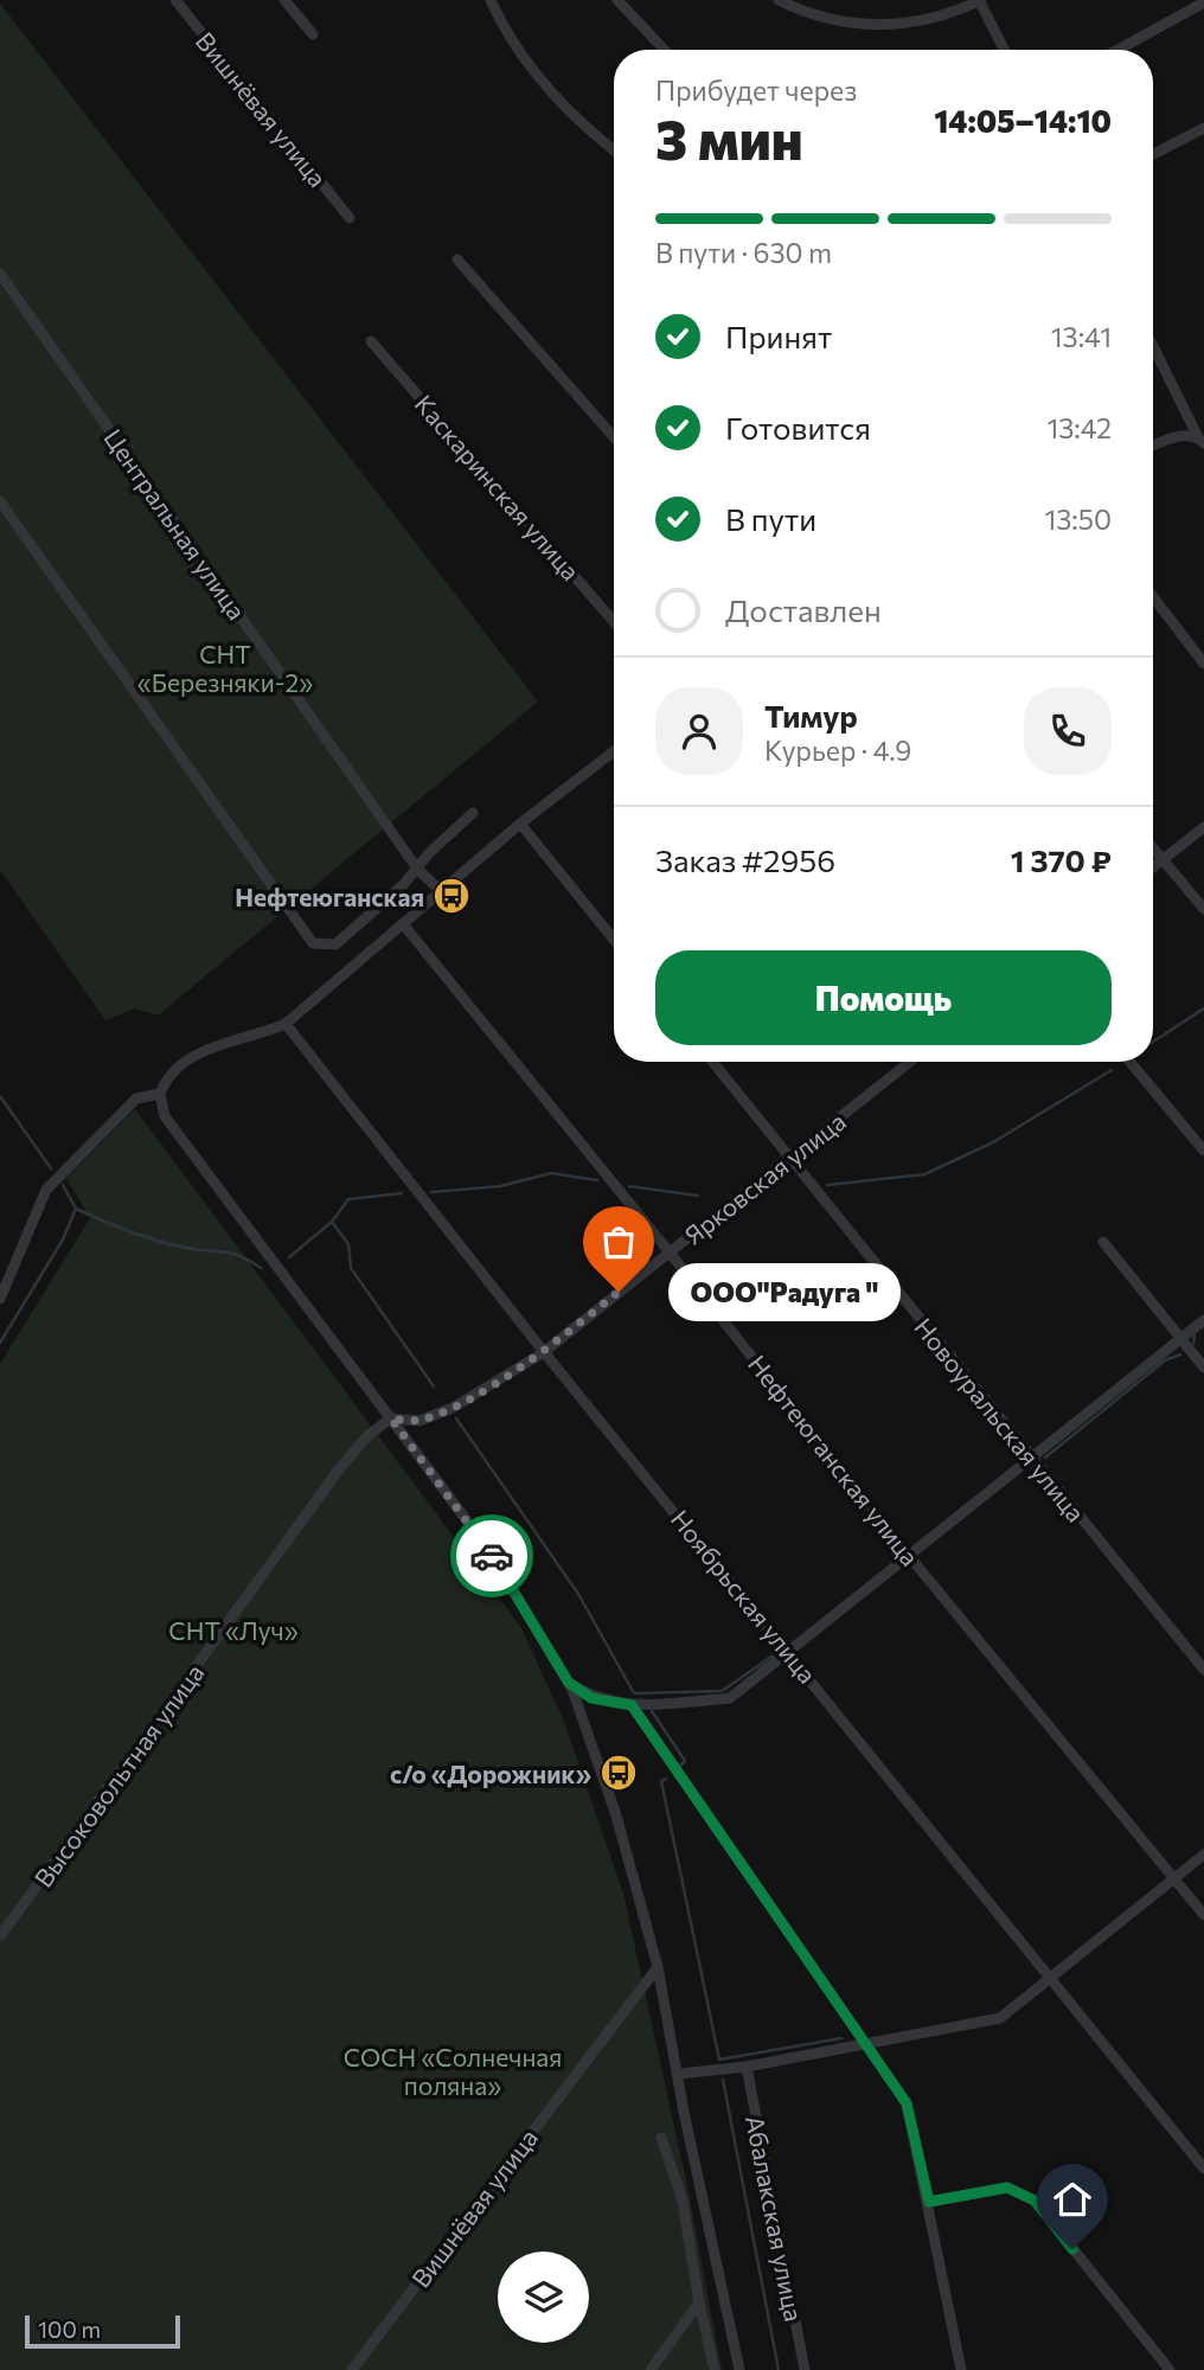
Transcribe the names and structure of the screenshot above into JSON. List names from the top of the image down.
{
  "streets": {
    "street": [
      "Вишнёвая улица",
      "Каскаринская улица",
      "Центральная улица",
      "Ярковская улица",
      "Новоуральская улица",
      "Нефтеюганская улица",
      "Ноябрьская улица",
      "Высоковольтная улица",
      "Абалакская улица"
    ]
  },
  "crossings": [
    ["Ярковская улица", "Новоуральская улица"],
    ["Ярковская улица", "Нефтеюганская улица"],
    ["Ярковская улица", "Ноябрьская улица"],
    ["Ярковская улица", "Высоковольтная улица"]
  ],
  "parks": ["СНТ «Березняки-2»", "СНТ «Луч»", "СОСН «Солнечная поляна»"],
  "places": {
    "bus stop": ["Нефтеюганская", "с/о «Дорожник»"],
    "other": ["ООО\"Радуга \""]
  },
  "scale_bar": "100 m",
  "page": {
    "heading": ["3 мин", "Прибудет через", "14:05–14:10"],
    "panel": [
      "Тимур",
      "Курьер · 4.9",
      "Заказ #2956",
      "1 370 ₽"
    ],
    "bar": "В пути · 630 m",
    "list": [
      ["Принят", "13:41"],
      ["Готовится", "13:42"],
      ["В пути", "13:50"],
      "Доставлен"
    ],
    "buttons": "Помощь",
    "bubble": "ООО\"Радуга \"",
    "scale": "100 m"
  }
}
